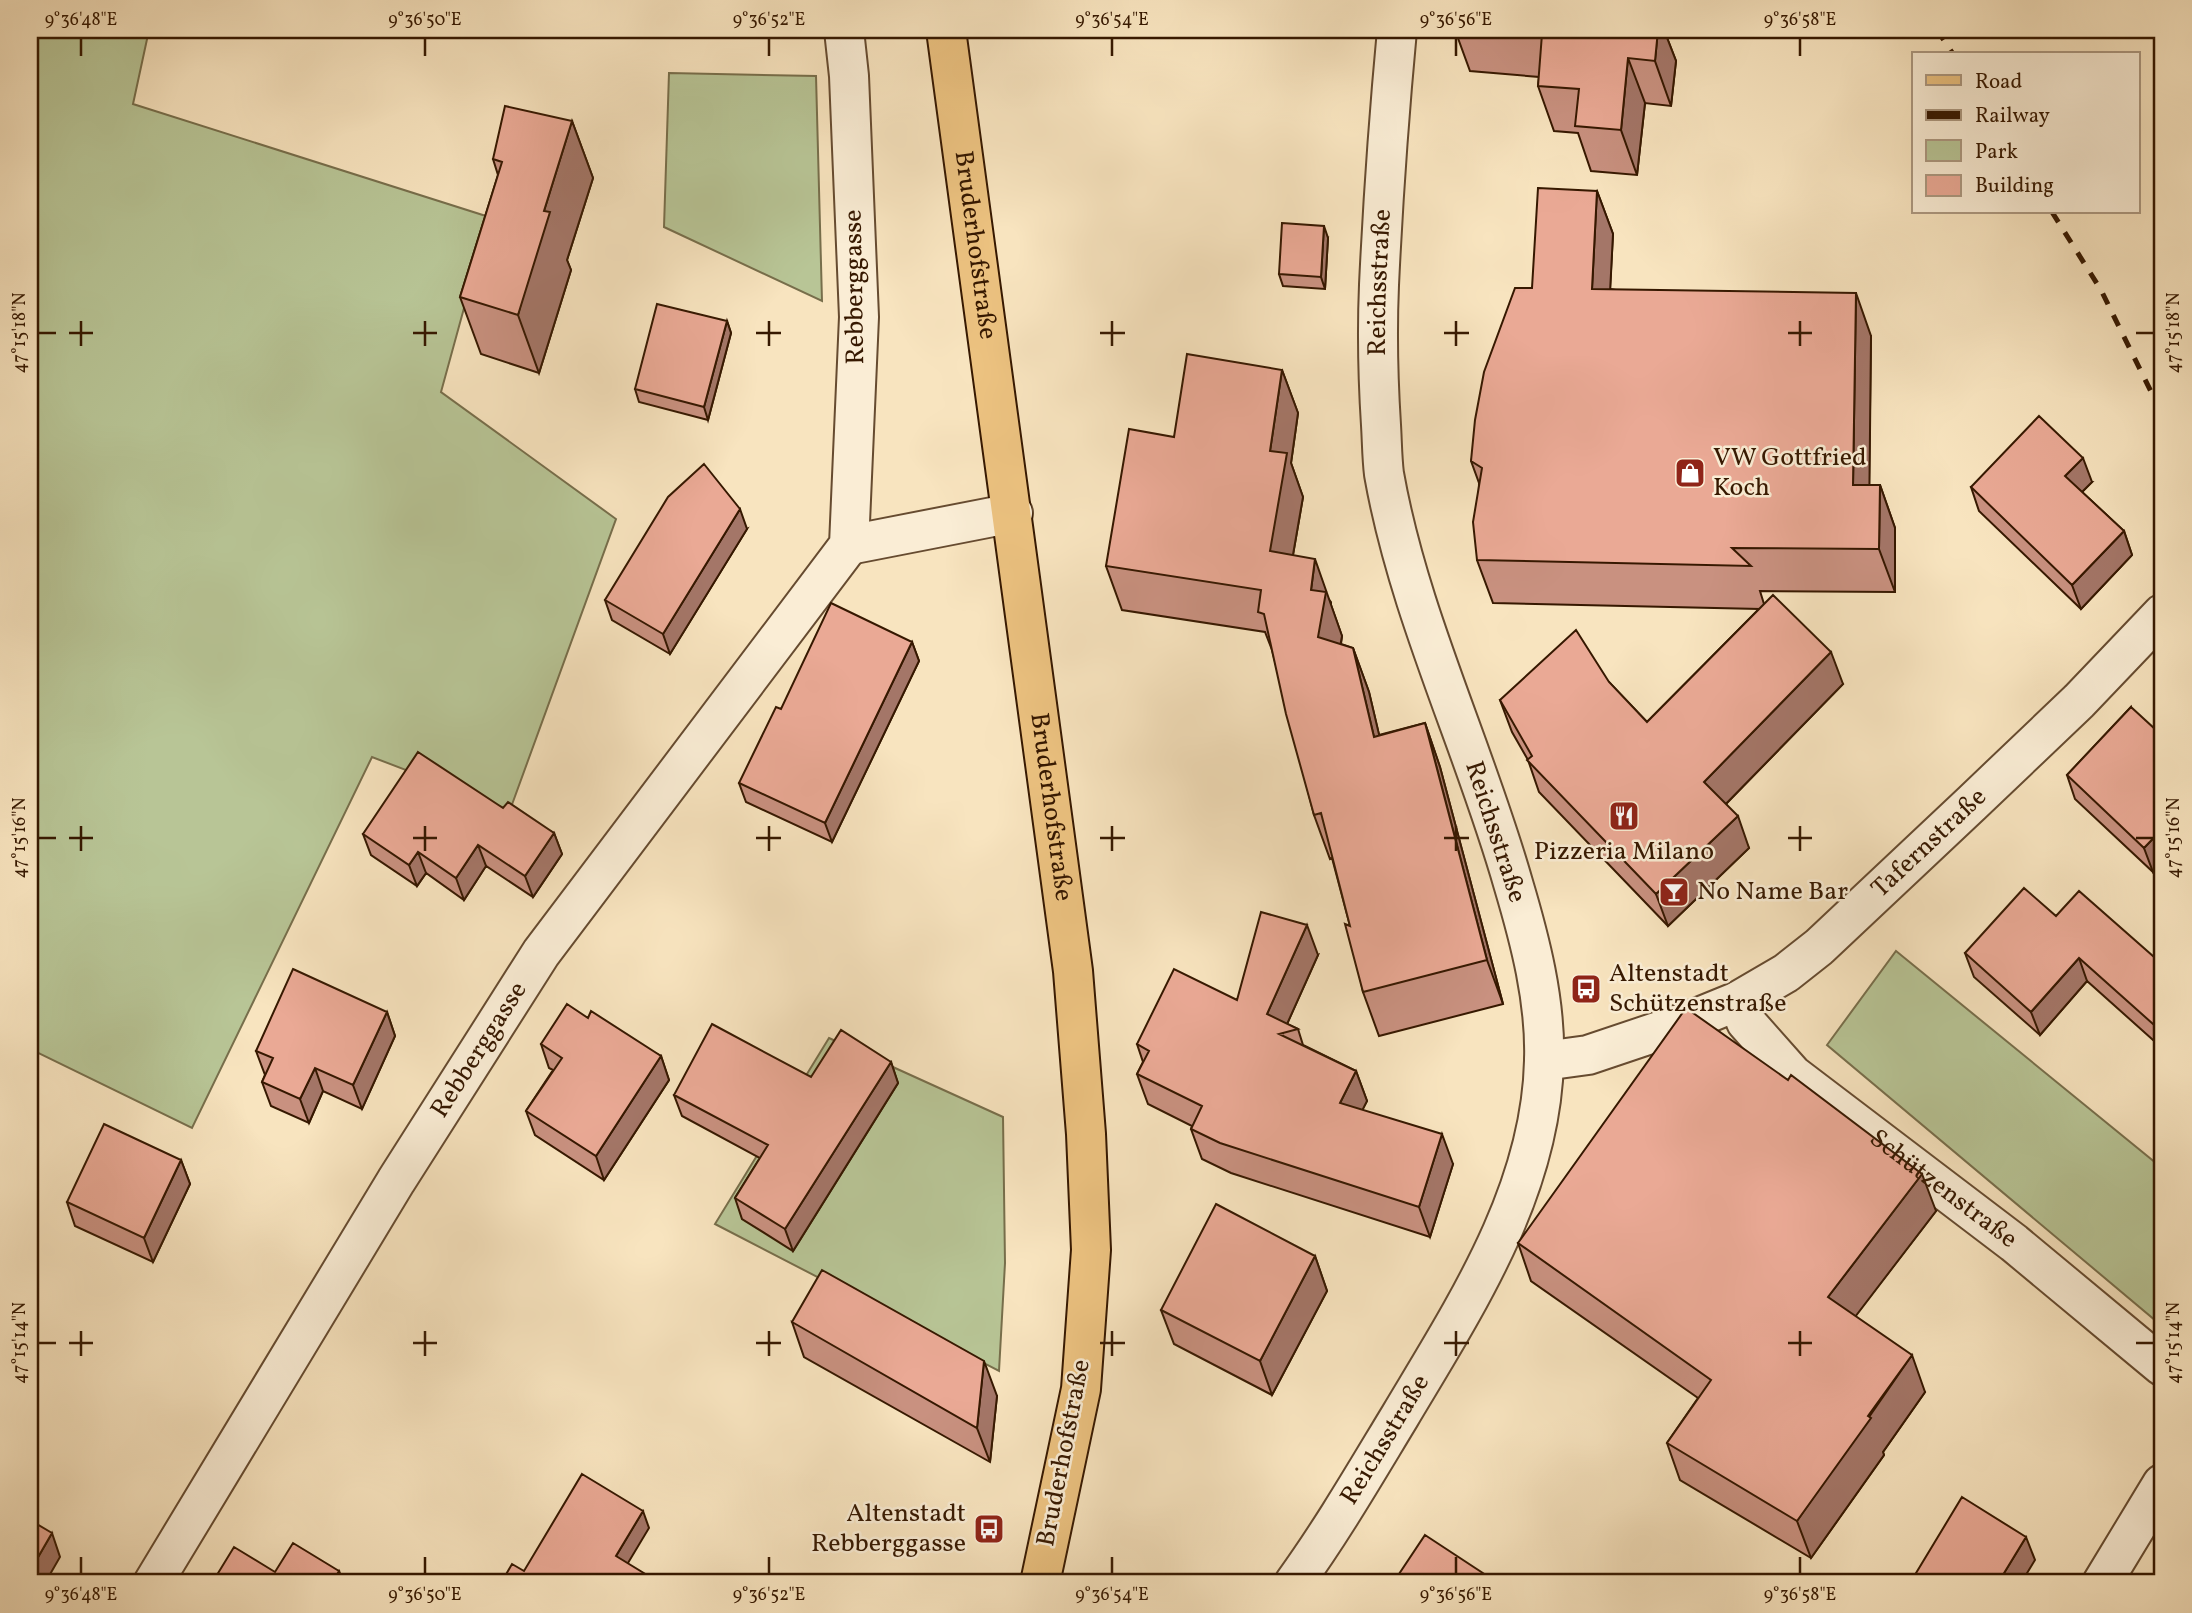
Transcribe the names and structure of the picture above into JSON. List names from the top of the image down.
{
  "streets": {
    "main road": ["Bruderhofstraße"],
    "street": [
      "Reichsstraße",
      "Rebberggasse",
      "Tafernstraße",
      "Schützenstraße"
    ]
  },
  "crossings": [
    ["Reichsstraße", "Tafernstraße"],
    ["Tafernstraße", "Schützenstraße"]
  ],
  "places": {
    "shop": ["VW Gottfried Koch"],
    "restaurant": ["Pizzeria Milano"],
    "bar": ["No Name Bar"],
    "bus stop": ["Altenstadt Schützenstraße", "Altenstadt Rebberggasse"]
  },
  "legend": [
    "Road",
    "Railway",
    "Park",
    "Building"
  ],
  "coordinates": [
    "9°36'48\"E",
    "9°36'50\"E",
    "9°36'52\"E",
    "9°36'54\"E",
    "9°36'56\"E",
    "9°36'58\"E",
    "47°15'18\"N",
    "47°15'16\"N",
    "47°15'14\"N"
  ]
}
